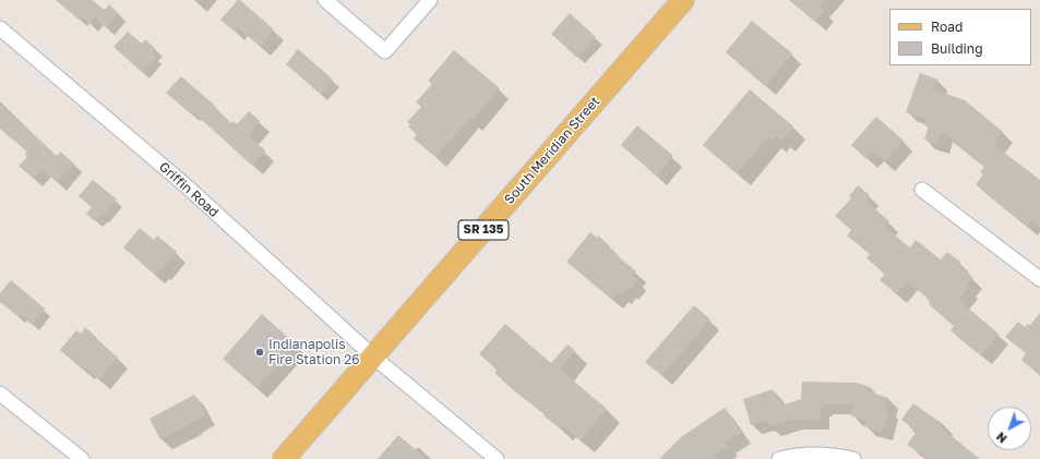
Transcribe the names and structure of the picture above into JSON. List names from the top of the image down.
{
  "streets": {
    "main road": ["South Meridian Street", "SR 135"],
    "street": ["Griffin Road"]
  },
  "crossings": [
    ["South Meridian Street", "Griffin Road"]
  ],
  "places": ["Indianapolis Fire Station 26"],
  "legend": ["Road", "Building"],
  "north": "bottom left"
}
